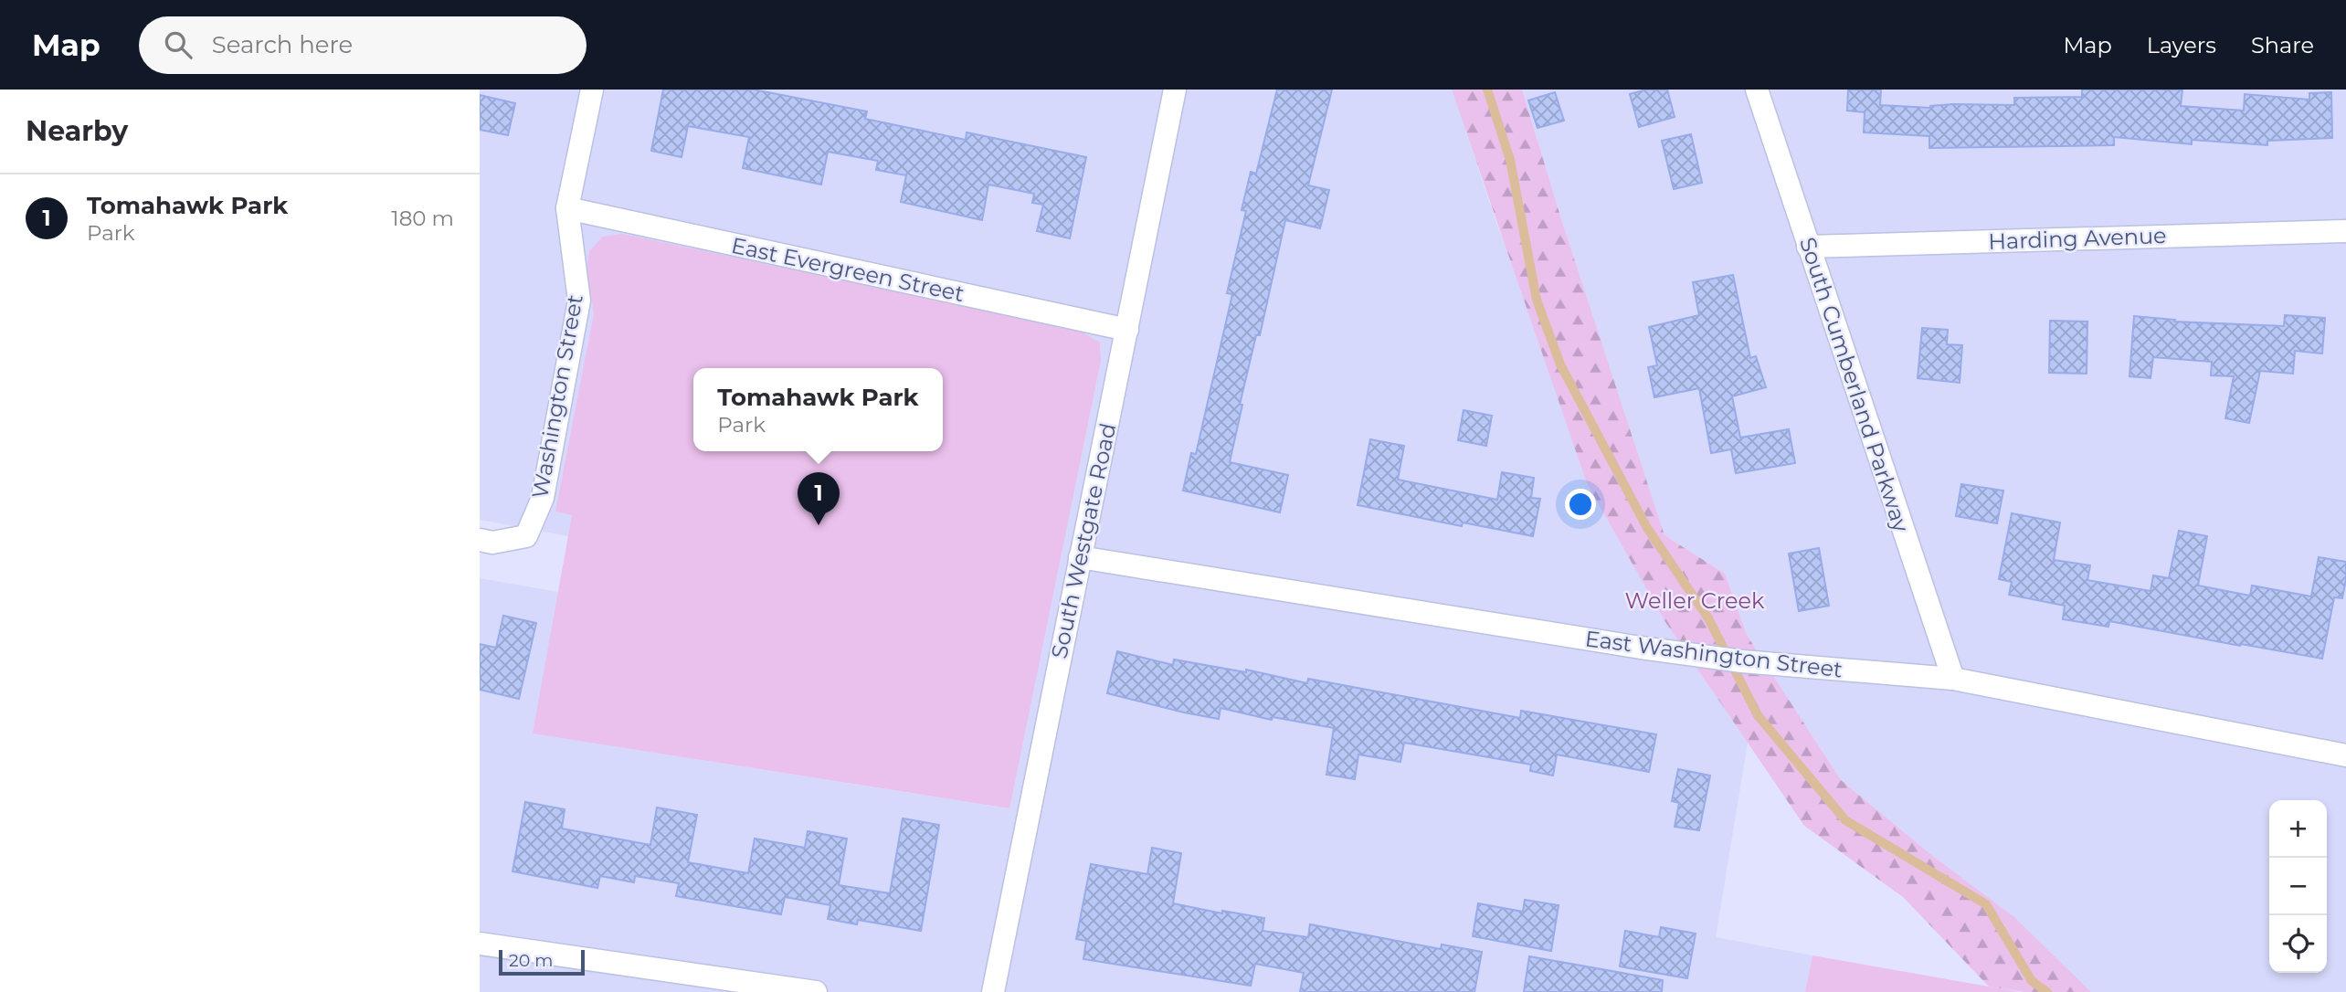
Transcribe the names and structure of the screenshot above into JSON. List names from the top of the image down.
{
  "streets": {
    "street": [
      "Harding Avenue",
      "East Evergreen Street",
      "South Cumberland Parkway",
      "Washington Street",
      "South Westgate Road",
      "East Washington Street"
    ]
  },
  "crossings": [
    ["Harding Avenue", "South Cumberland Parkway"],
    ["East Evergreen Street", "Washington Street"],
    ["East Evergreen Street", "South Westgate Road"],
    ["South Cumberland Parkway", "East Washington Street"],
    ["South Westgate Road", "East Washington Street"]
  ],
  "parks": ["Weller Creek"],
  "scale_bar": "20 m",
  "page": {
    "header": "Map",
    "search": "Search here",
    "nav": ["Map", "Layers", "Share"],
    "heading": "Nearby",
    "list": [
      {
        "mark": "1",
        "name": "Tomahawk Park",
        "note": "Park",
        "value": "180 m"
      }
    ],
    "popup": ["Tomahawk Park", "Park"],
    "pins": "1",
    "map_buttons": ["+", "−"],
    "scale": "20 m"
  }
}
